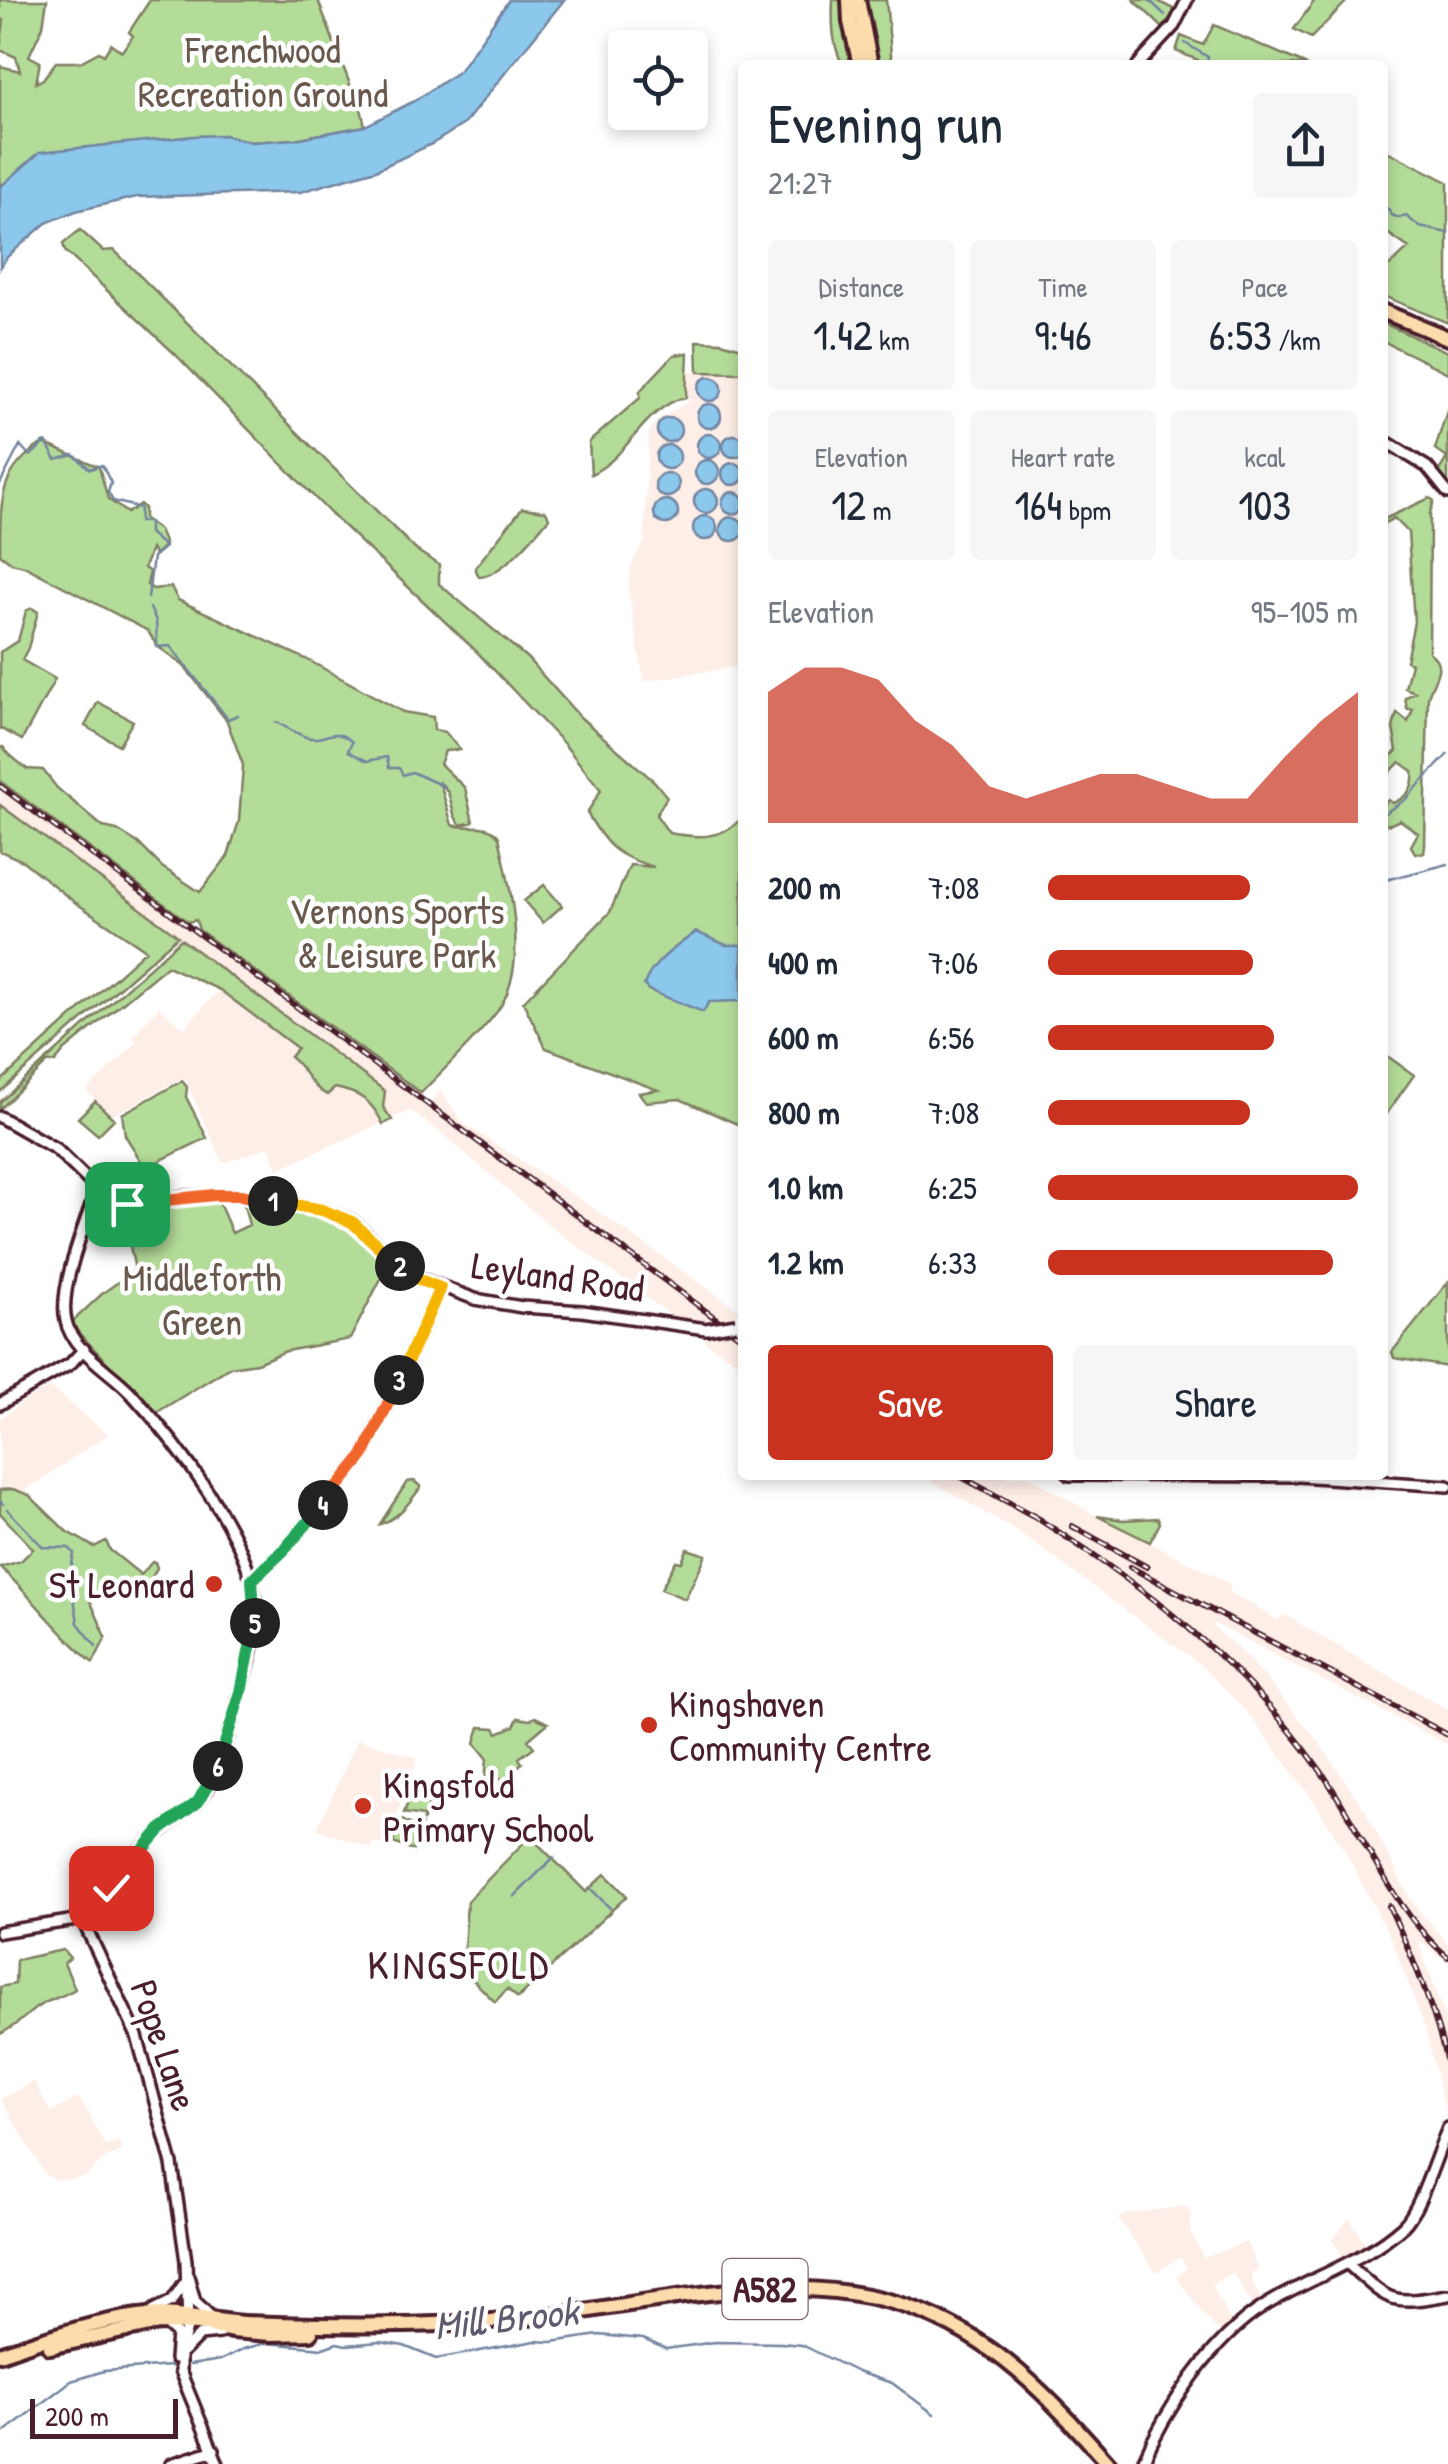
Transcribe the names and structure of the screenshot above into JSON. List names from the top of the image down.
{
  "streets": {
    "highway": ["A582"],
    "street": ["Leyland Road", "Pope Lane"]
  },
  "crossings": [
    ["Pope Lane", "A582"]
  ],
  "districts": ["KINGSFOLD"],
  "water": ["Mill Brook"],
  "parks": ["Frenchwood Recreation Ground", "Vernons Sports & Leisure Park", "Middleforth Green"],
  "places": ["St Leonard", "Kingshaven Community Centre", "Kingsfold Primary School"],
  "scale_bar": "200 m",
  "page": {
    "heading": ["Evening run", "21:27"],
    "stats": [
      ["Distance", "1.42 km"],
      ["Time", "9:46"],
      ["Pace", "6:53 /km"],
      ["Elevation", "12 m"],
      ["Heart rate", "164 bpm"],
      ["kcal", "103"]
    ],
    "chart": ["Elevation", "95–105 m"],
    "list": [
      {
        "name": "200 m",
        "note": "7:08"
      },
      {
        "name": "400 m",
        "note": "7:06"
      },
      {
        "name": "600 m",
        "note": "6:56"
      },
      {
        "name": "800 m",
        "note": "7:08"
      },
      {
        "name": "1.0 km",
        "note": "6:25"
      },
      {
        "name": "1.2 km",
        "note": "6:33"
      }
    ],
    "pins": [
      "1",
      "2",
      "3",
      "4",
      "5",
      "6"
    ],
    "buttons": ["Save", "Share"],
    "scale": "200 m"
  }
}
